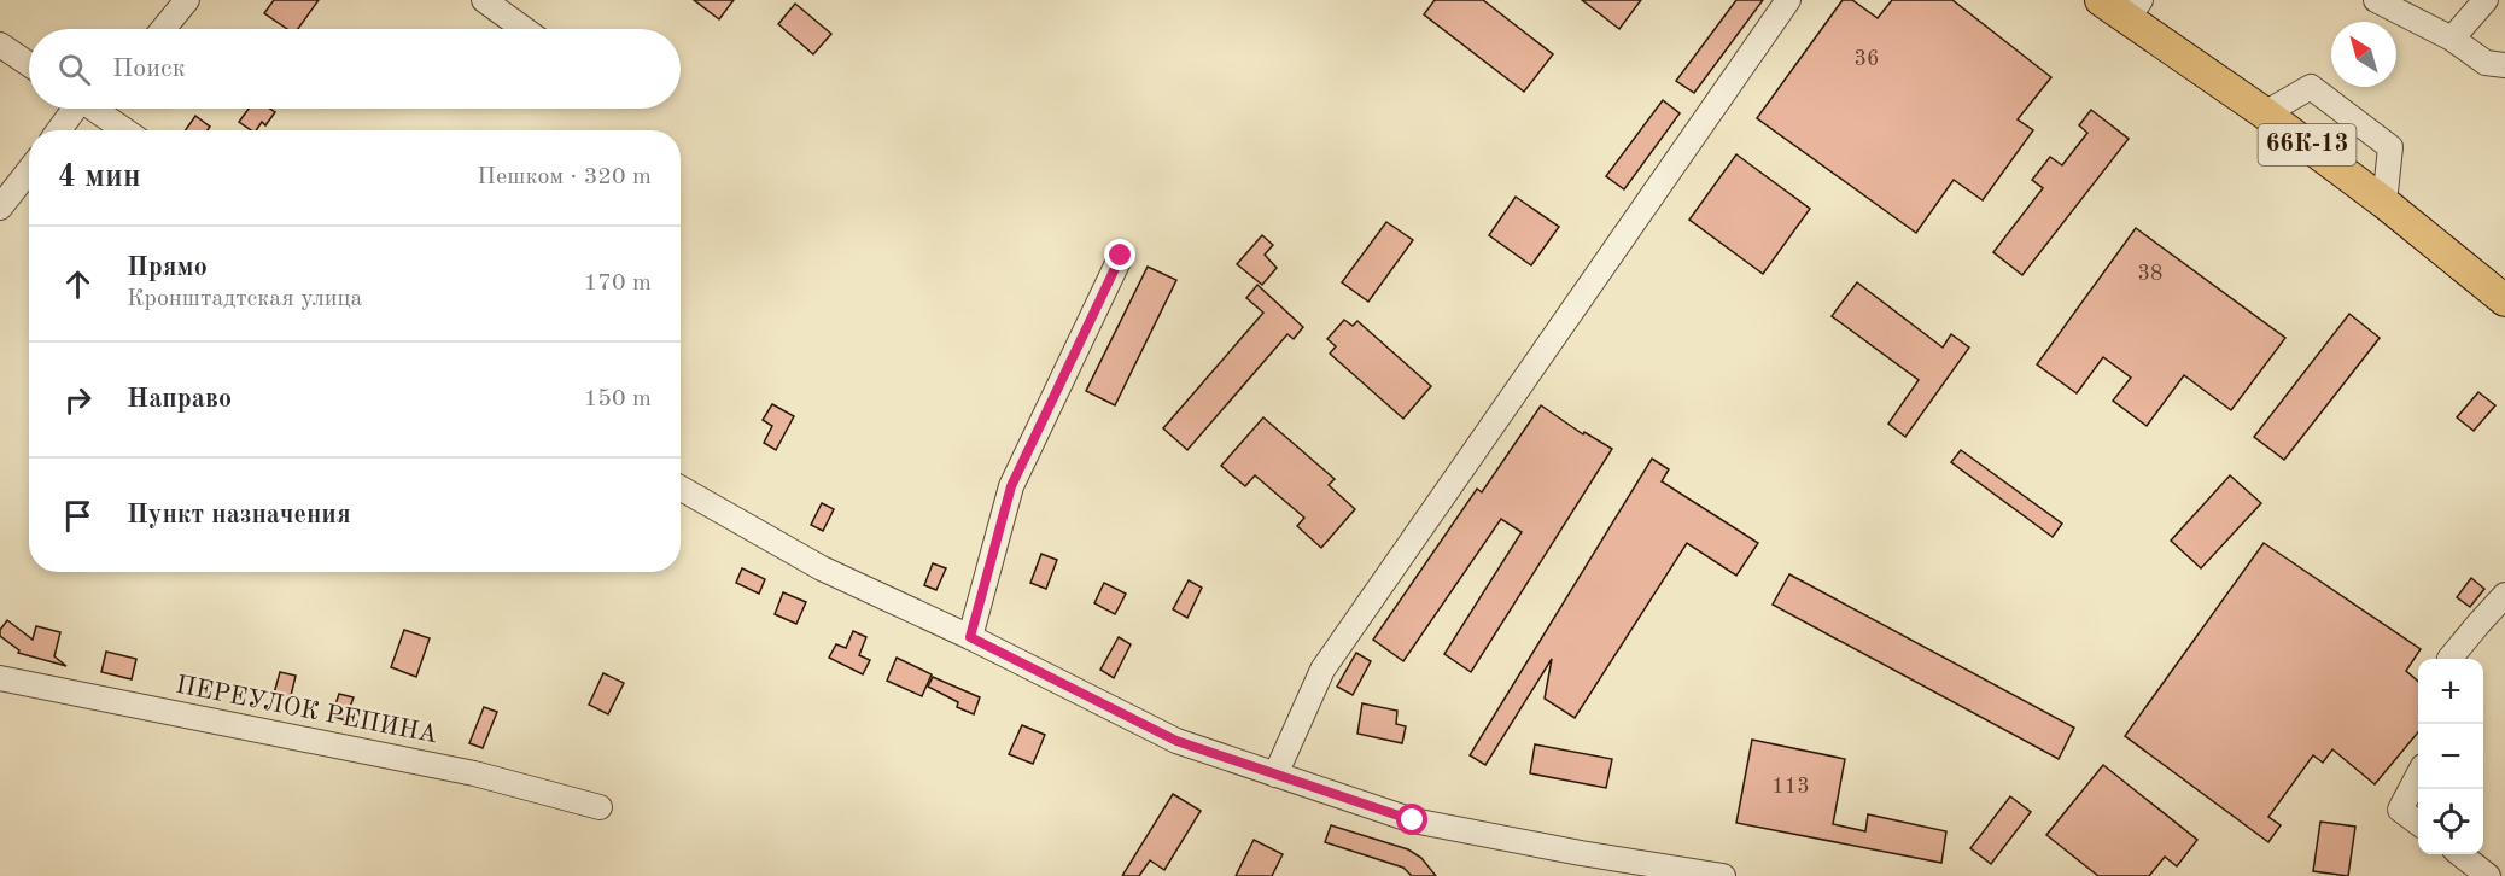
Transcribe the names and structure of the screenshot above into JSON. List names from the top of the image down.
{
  "streets": {
    "main road": ["66К-13"],
    "street": ["ПЕРЕУЛОК РЕПИНА"]
  },
  "house_numbers": ["36", "38", "113"],
  "north": "top left",
  "page": {
    "search": "Поиск",
    "heading": ["4 мин", "Пешком · 320 m"],
    "list": [
      ["Прямо", "Кронштадтская улица", "170 m"],
      ["Направо", "150 m"],
      "Пункт назначения"
    ],
    "map_buttons": ["+", "−"]
  }
}
